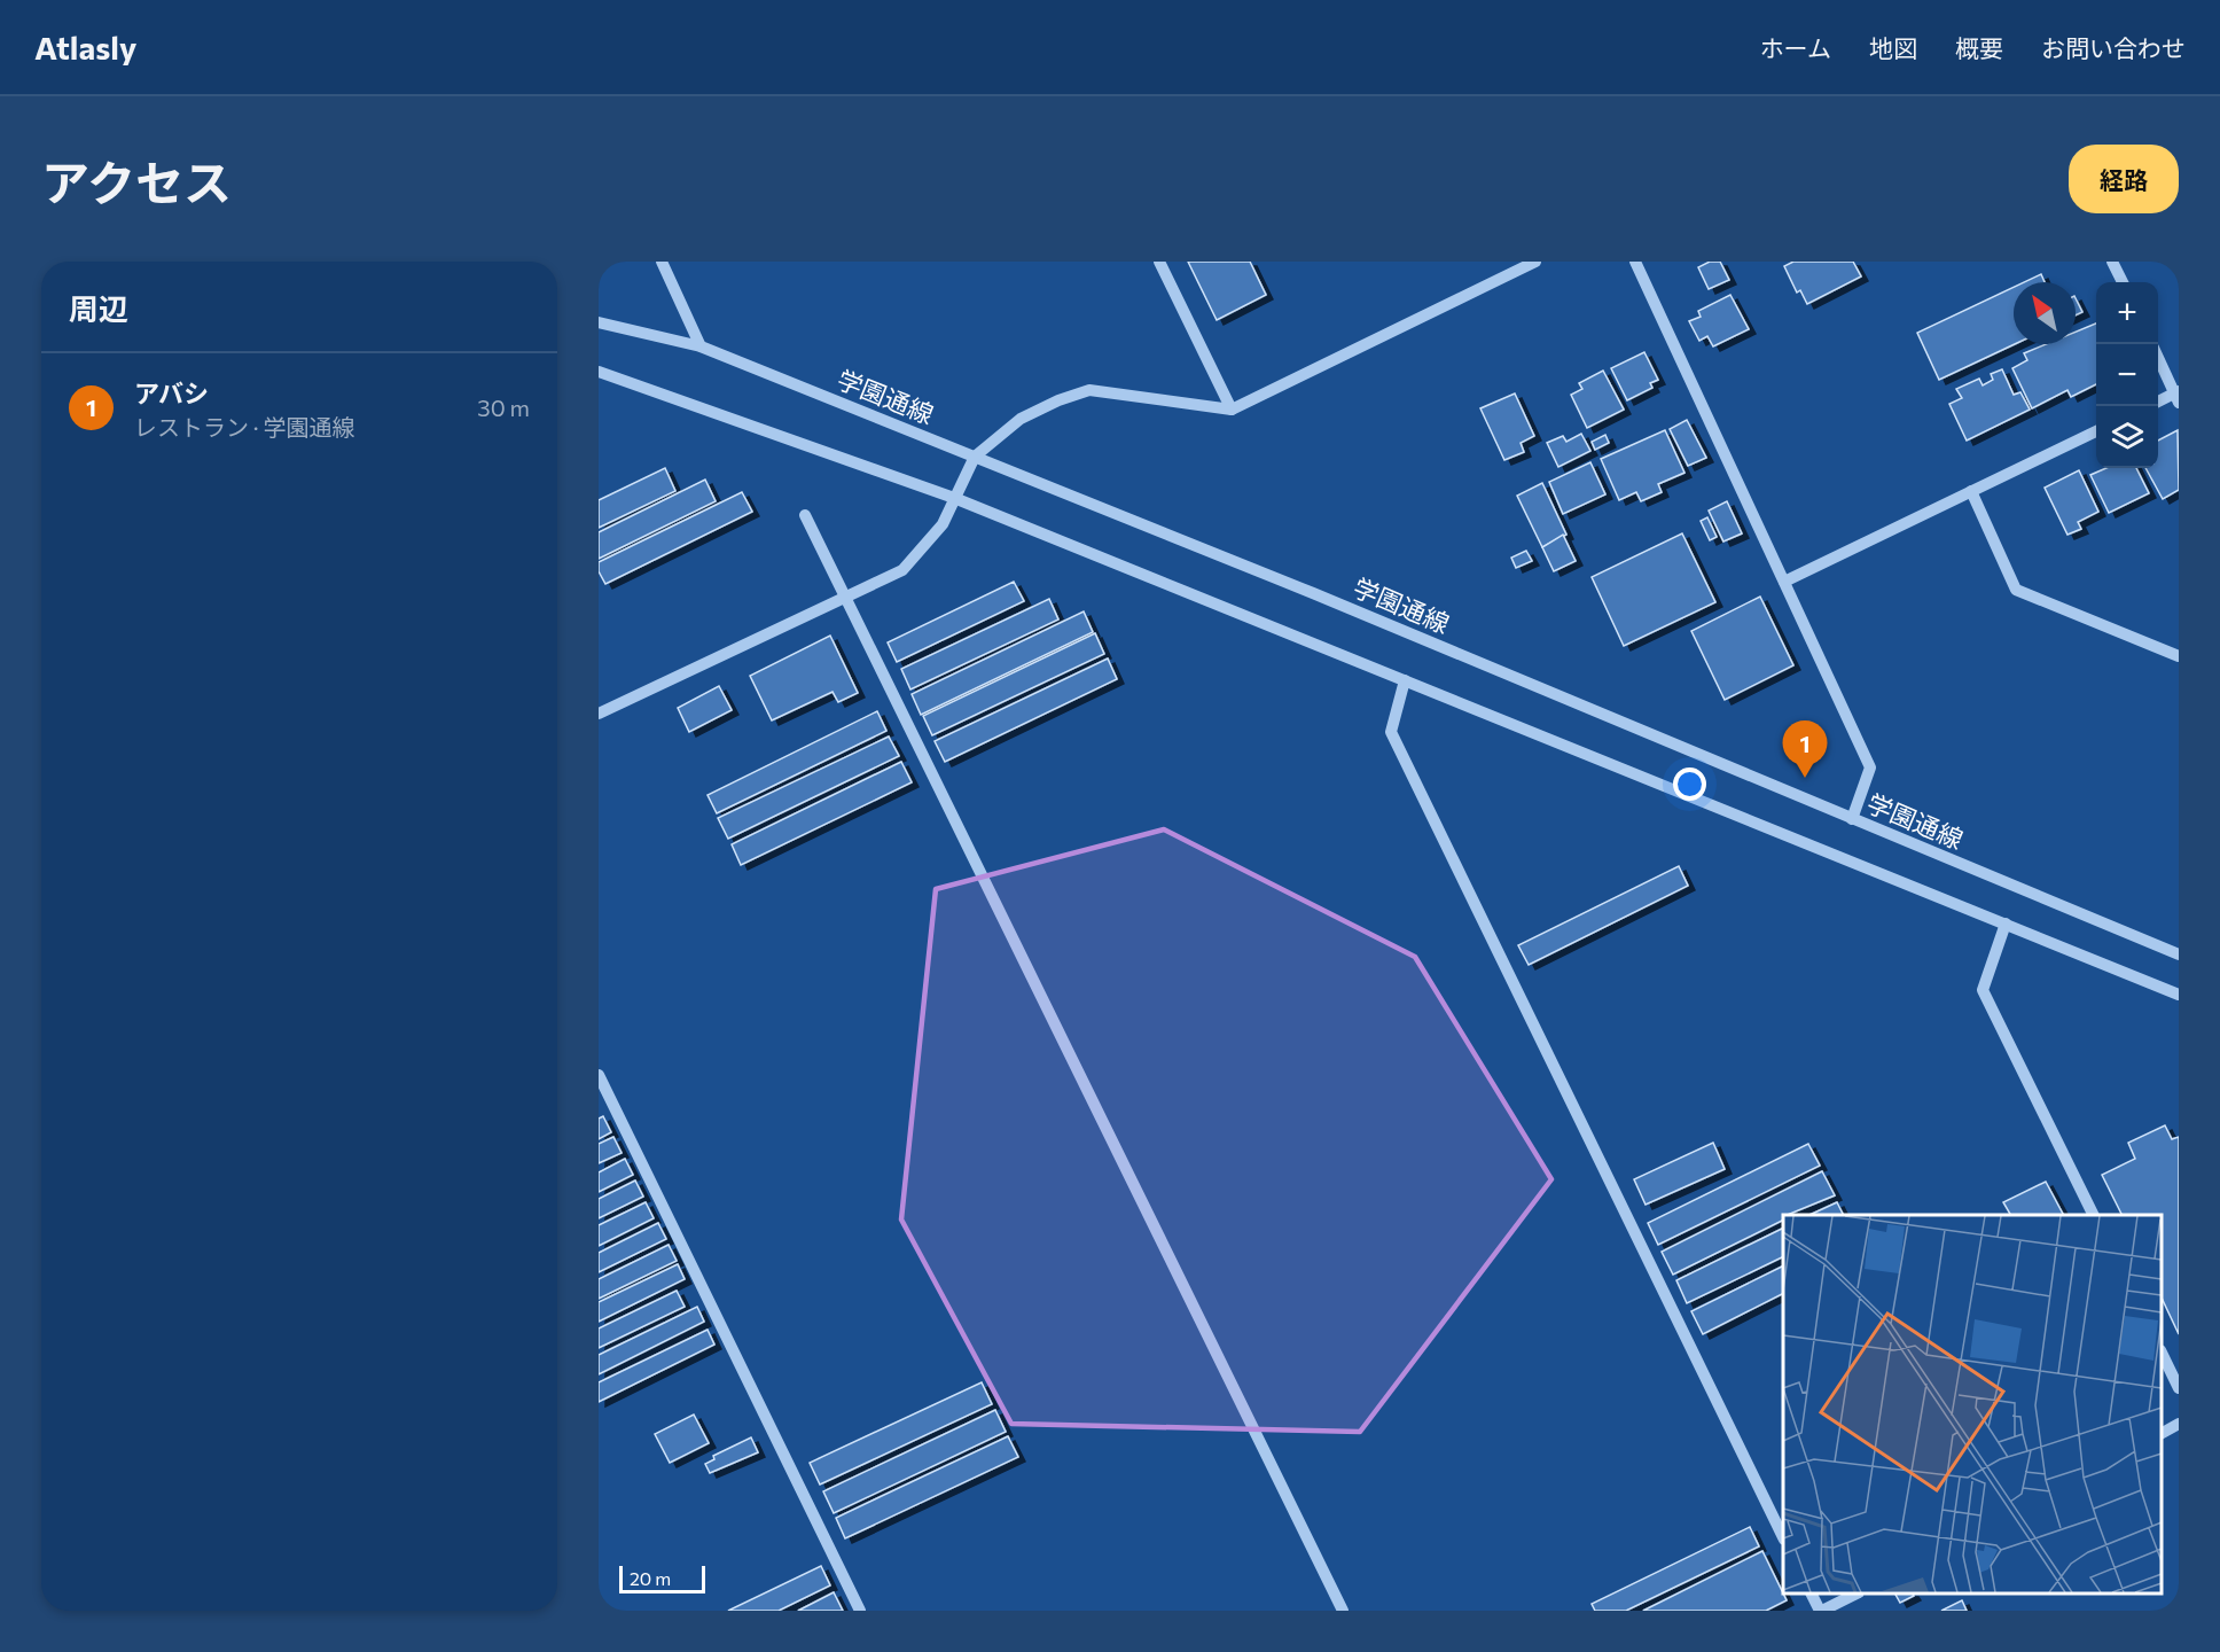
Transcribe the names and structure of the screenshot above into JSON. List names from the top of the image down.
{
  "streets": {
    "street": ["学園通線"]
  },
  "scale_bar": "20 m",
  "north": "top left",
  "page": {
    "header": "Atlasly",
    "nav": [
      "ホーム",
      "地図",
      "概要",
      "お問い合わせ"
    ],
    "title": "アクセス",
    "buttons": "経路",
    "heading": "周辺",
    "map_buttons": ["+", "−"],
    "list": [
      {
        "mark": "1",
        "name": "アバシ",
        "note": "レストラン · 学園通線",
        "value": "30 m"
      }
    ],
    "pins": "1",
    "scale": "20 m"
  }
}
